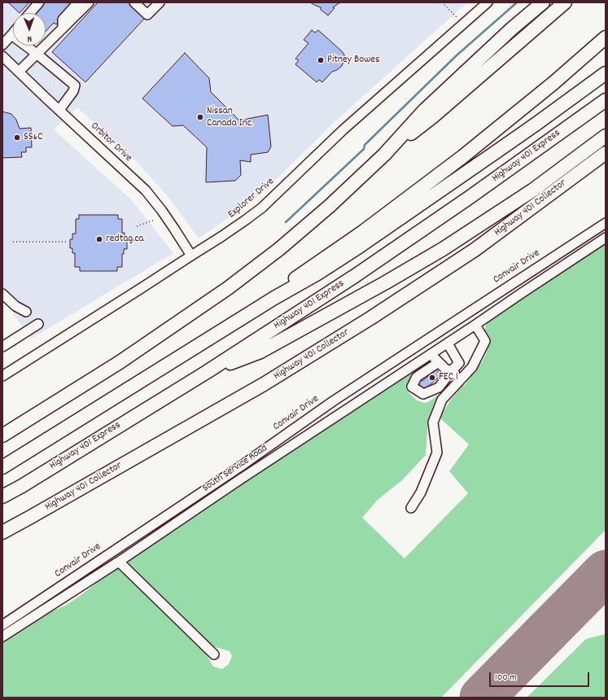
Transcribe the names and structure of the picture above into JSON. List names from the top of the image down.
{
  "streets": {
    "highway": ["Highway 401 Express", "Highway 401 Collector"],
    "street": [
      "Orbitor Drive",
      "Explorer Drive",
      "Convair Drive",
      "South Service Road"
    ]
  },
  "crossings": [
    ["Orbitor Drive", "Explorer Drive"]
  ],
  "places": [
    "Pitney Bowes",
    "Nissan Canada Inc.",
    "SS&C",
    "redtag.ca",
    "FEC 1"
  ],
  "scale_bar": "100 m",
  "north": "bottom"
}
